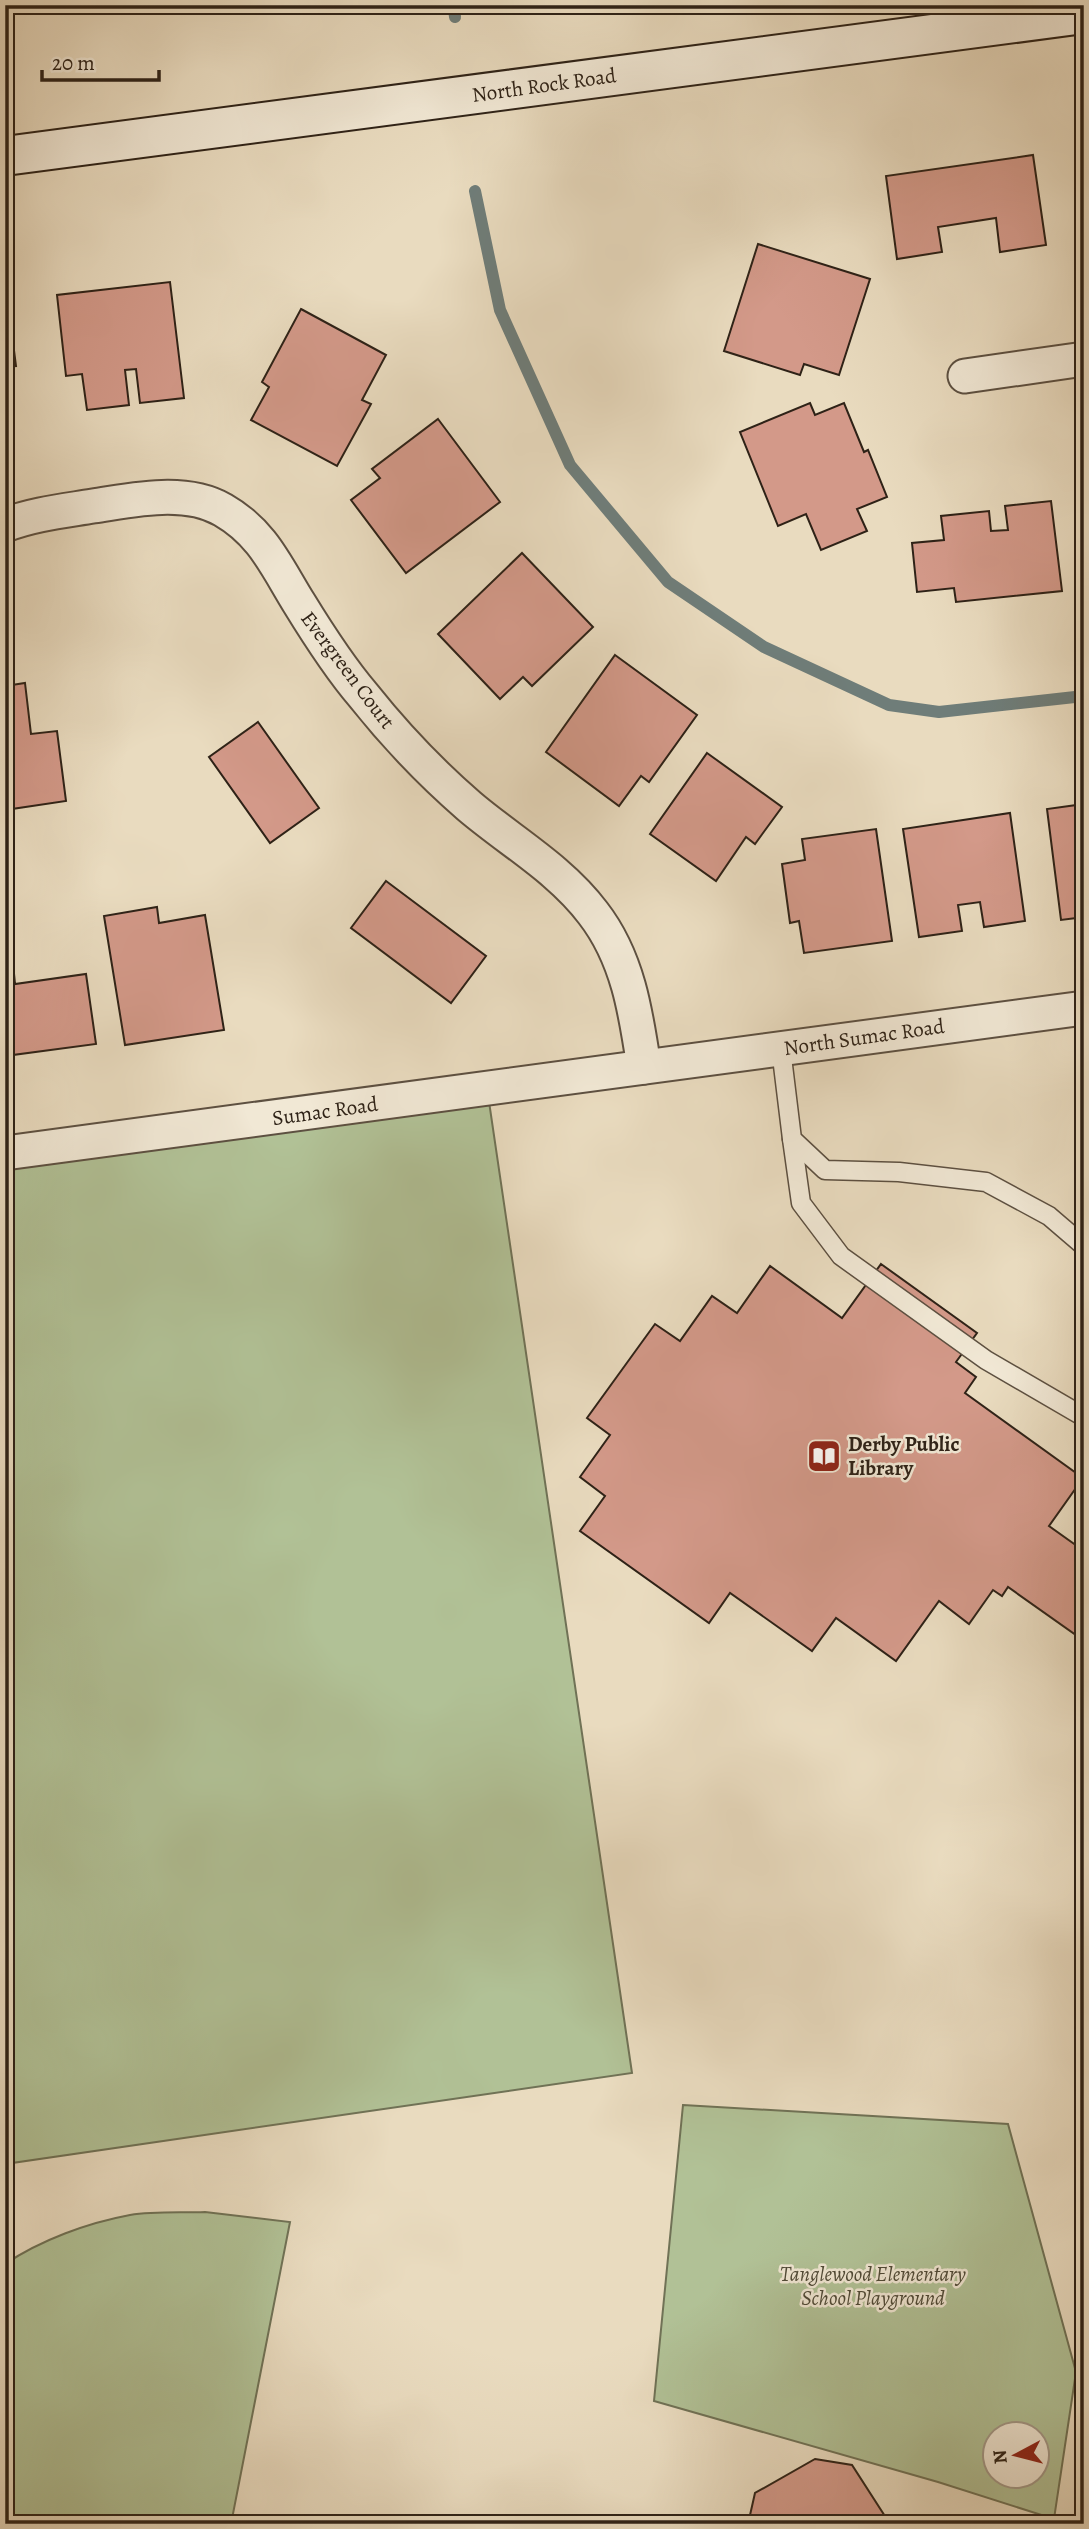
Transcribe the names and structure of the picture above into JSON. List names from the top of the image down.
{
  "streets": {
    "main road": ["North Rock Road"],
    "street": ["Evergreen Court", "North Sumac Road", "Sumac Road"]
  },
  "crossings": [
    ["Evergreen Court", "North Sumac Road"],
    ["Evergreen Court", "Sumac Road"],
    ["North Sumac Road", "Sumac Road"]
  ],
  "parks": ["Tanglewood Elementary School Playground"],
  "places": {
    "library": ["Derby Public Library"]
  },
  "scale_bar": "20 m",
  "north": "left"
}
